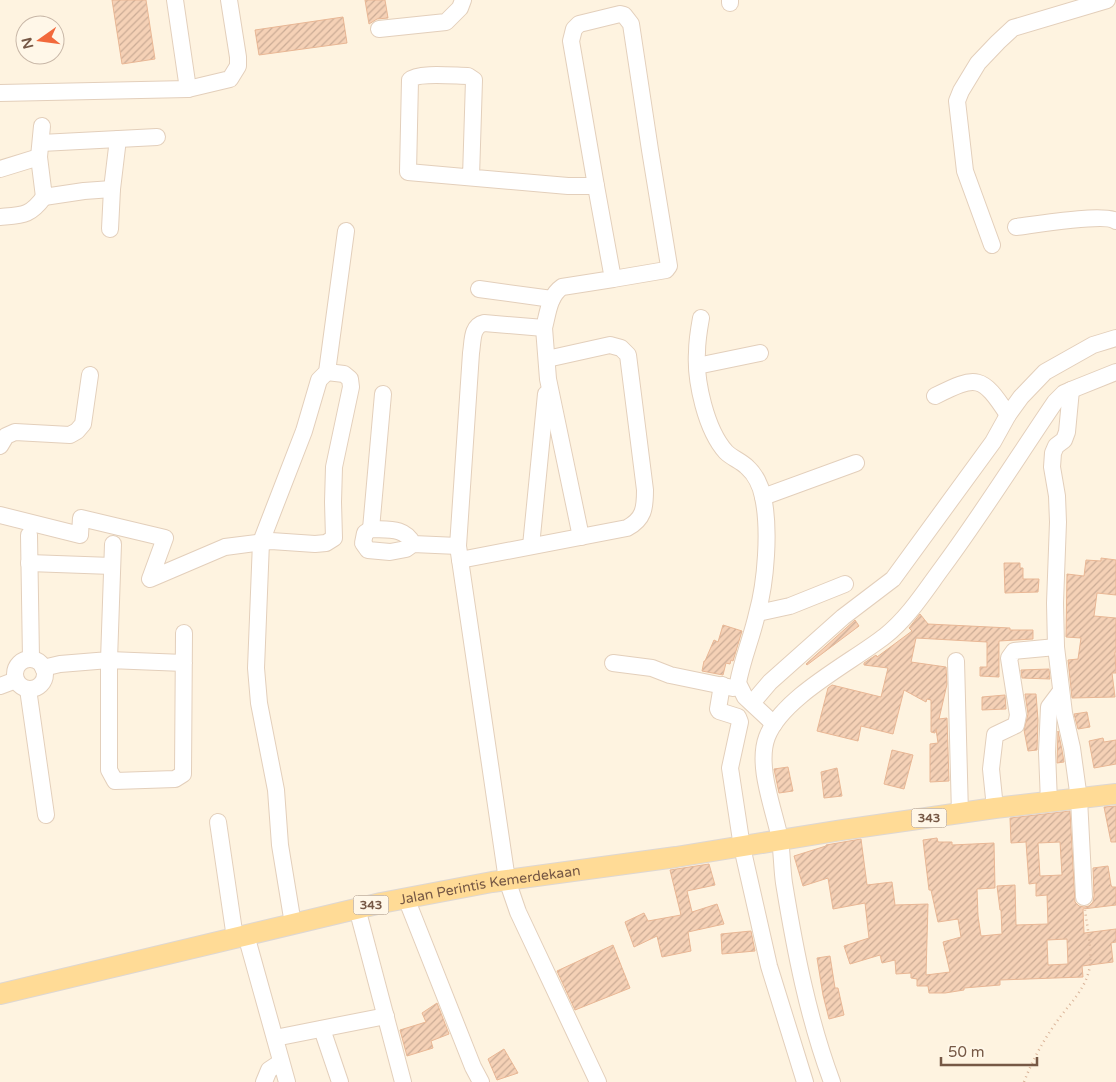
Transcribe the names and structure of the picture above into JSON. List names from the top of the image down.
{
  "streets": {
    "main road": ["343", "Jalan Perintis Kemerdekaan"]
  },
  "crossings": [
    ["343", "Jalan Perintis Kemerdekaan"]
  ],
  "scale_bar": "50 m",
  "north": "left"
}
